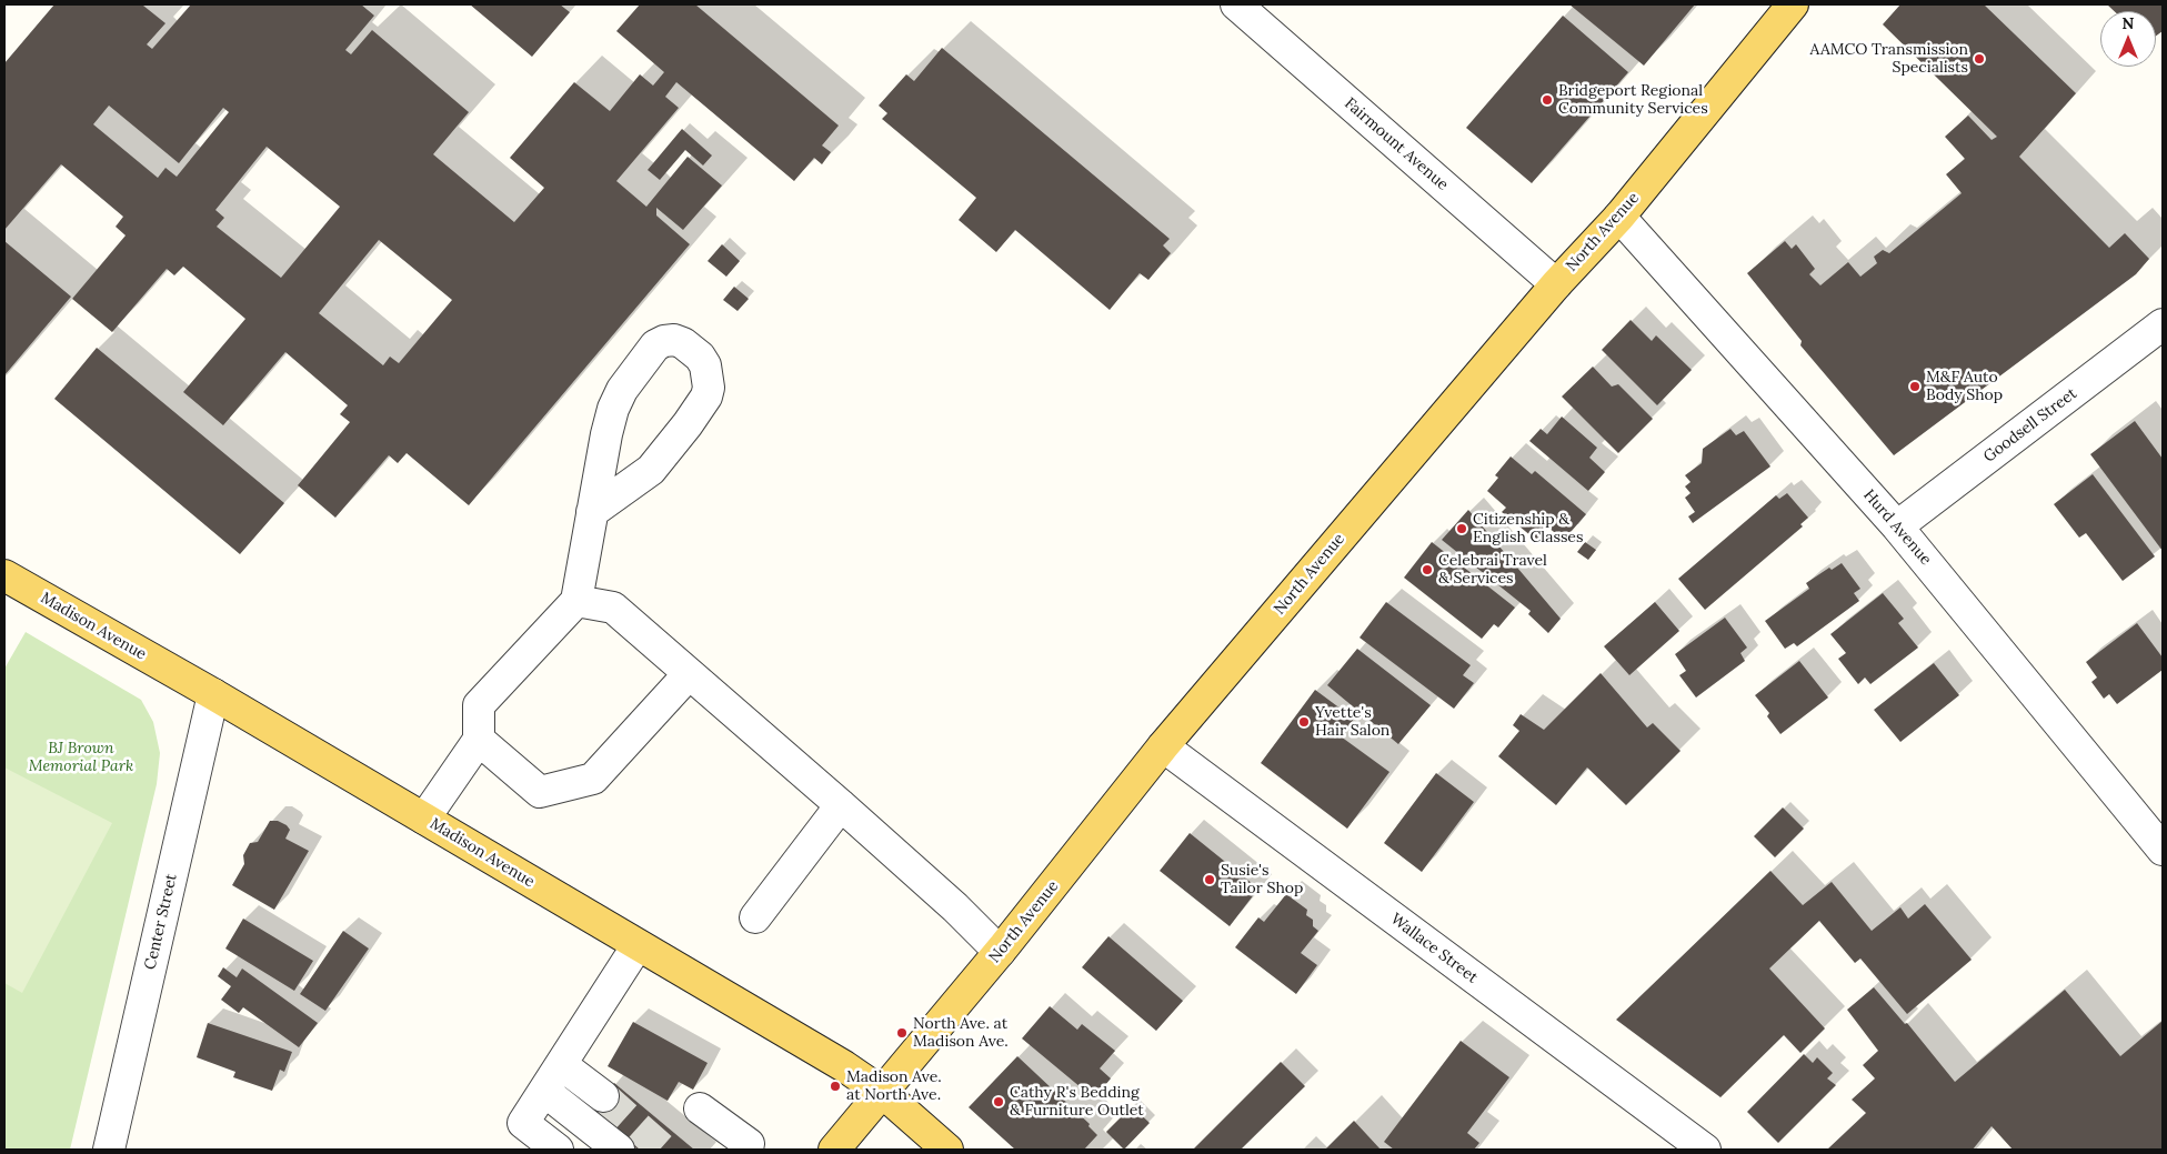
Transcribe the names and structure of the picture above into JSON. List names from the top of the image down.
{
  "streets": {
    "main road": ["North Avenue", "Madison Avenue"],
    "street": [
      "Fairmount Avenue",
      "Goodsell Street",
      "Hurd Avenue",
      "Center Street",
      "Wallace Street"
    ]
  },
  "crossings": [
    ["Fairmount Avenue", "North Avenue"],
    ["North Avenue", "Hurd Avenue"],
    ["North Avenue", "Madison Avenue"],
    ["North Avenue", "Wallace Street"],
    ["Goodsell Street", "Hurd Avenue"],
    ["Madison Avenue", "Center Street"]
  ],
  "parks": ["BJ Brown Memorial Park"],
  "places": [
    "AAMCO Transmission Specialists",
    "Bridgeport Regional Community Services",
    "M&F Auto Body Shop",
    "Citizenship & English Classes",
    "Celebrai Travel & Services",
    "Yvette's Hair Salon",
    "Susie's Tailor Shop",
    "North Ave. at Madison Ave.",
    "Madison Ave. at North Ave.",
    "Cathy R's Bedding & Furniture Outlet"
  ],
  "north": "top"
}
